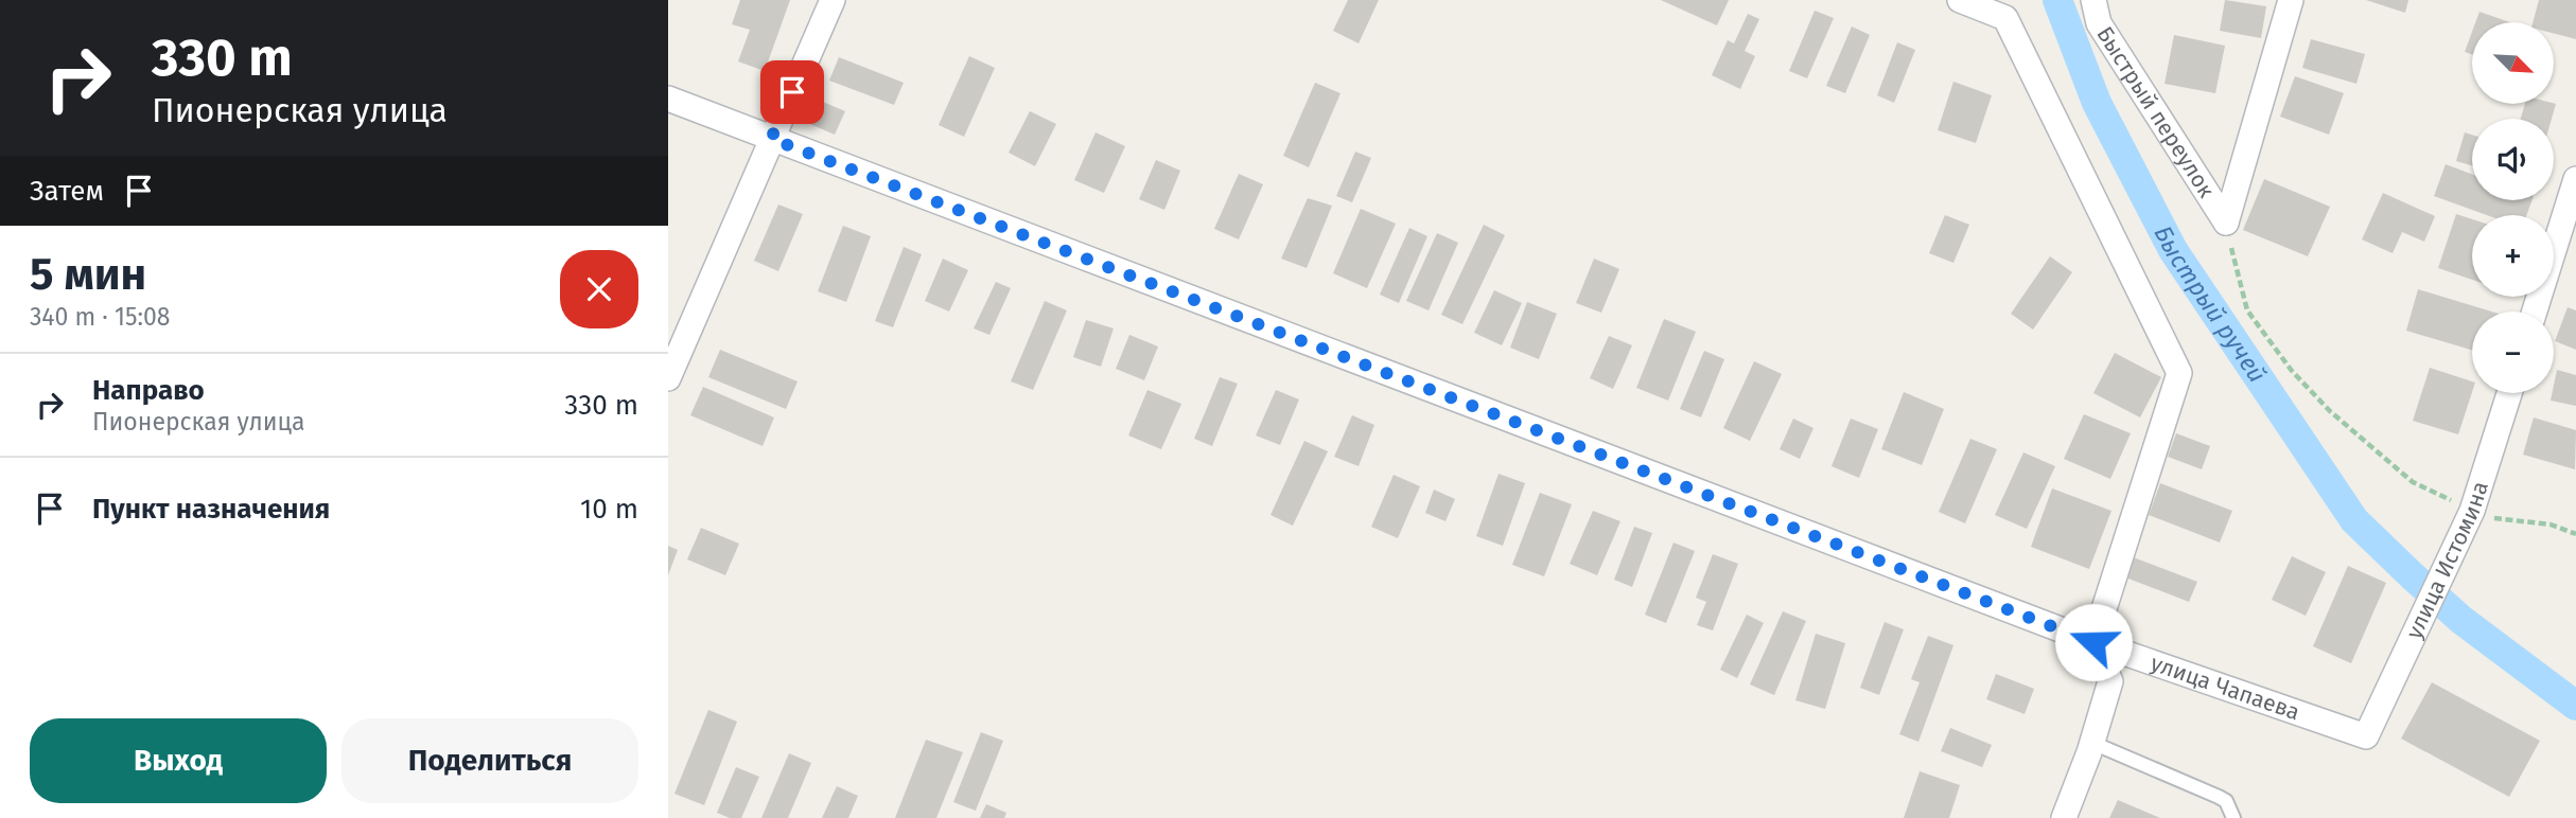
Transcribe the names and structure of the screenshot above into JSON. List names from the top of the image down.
{
  "streets": {
    "street": ["Быстрый переулок", "улица Истомина", "улица Чапаева"]
  },
  "crossings": [
    ["улица Истомина", "улица Чапаева"]
  ],
  "water": ["Быстрый ручей"],
  "north": "bottom right",
  "page": {
    "turn": ["330 m", "Пионерская улица"],
    "map_buttons": ["+", "−"],
    "then": "Затем",
    "heading": ["5 мин", "340 m · 15:08"],
    "list": [
      {
        "name": "Направо",
        "note": "Пионерская улица",
        "value": "330 m"
      },
      {
        "name": "Пункт назначения",
        "value": "10 m"
      }
    ],
    "buttons": ["Выход", "Поделиться"]
  }
}
